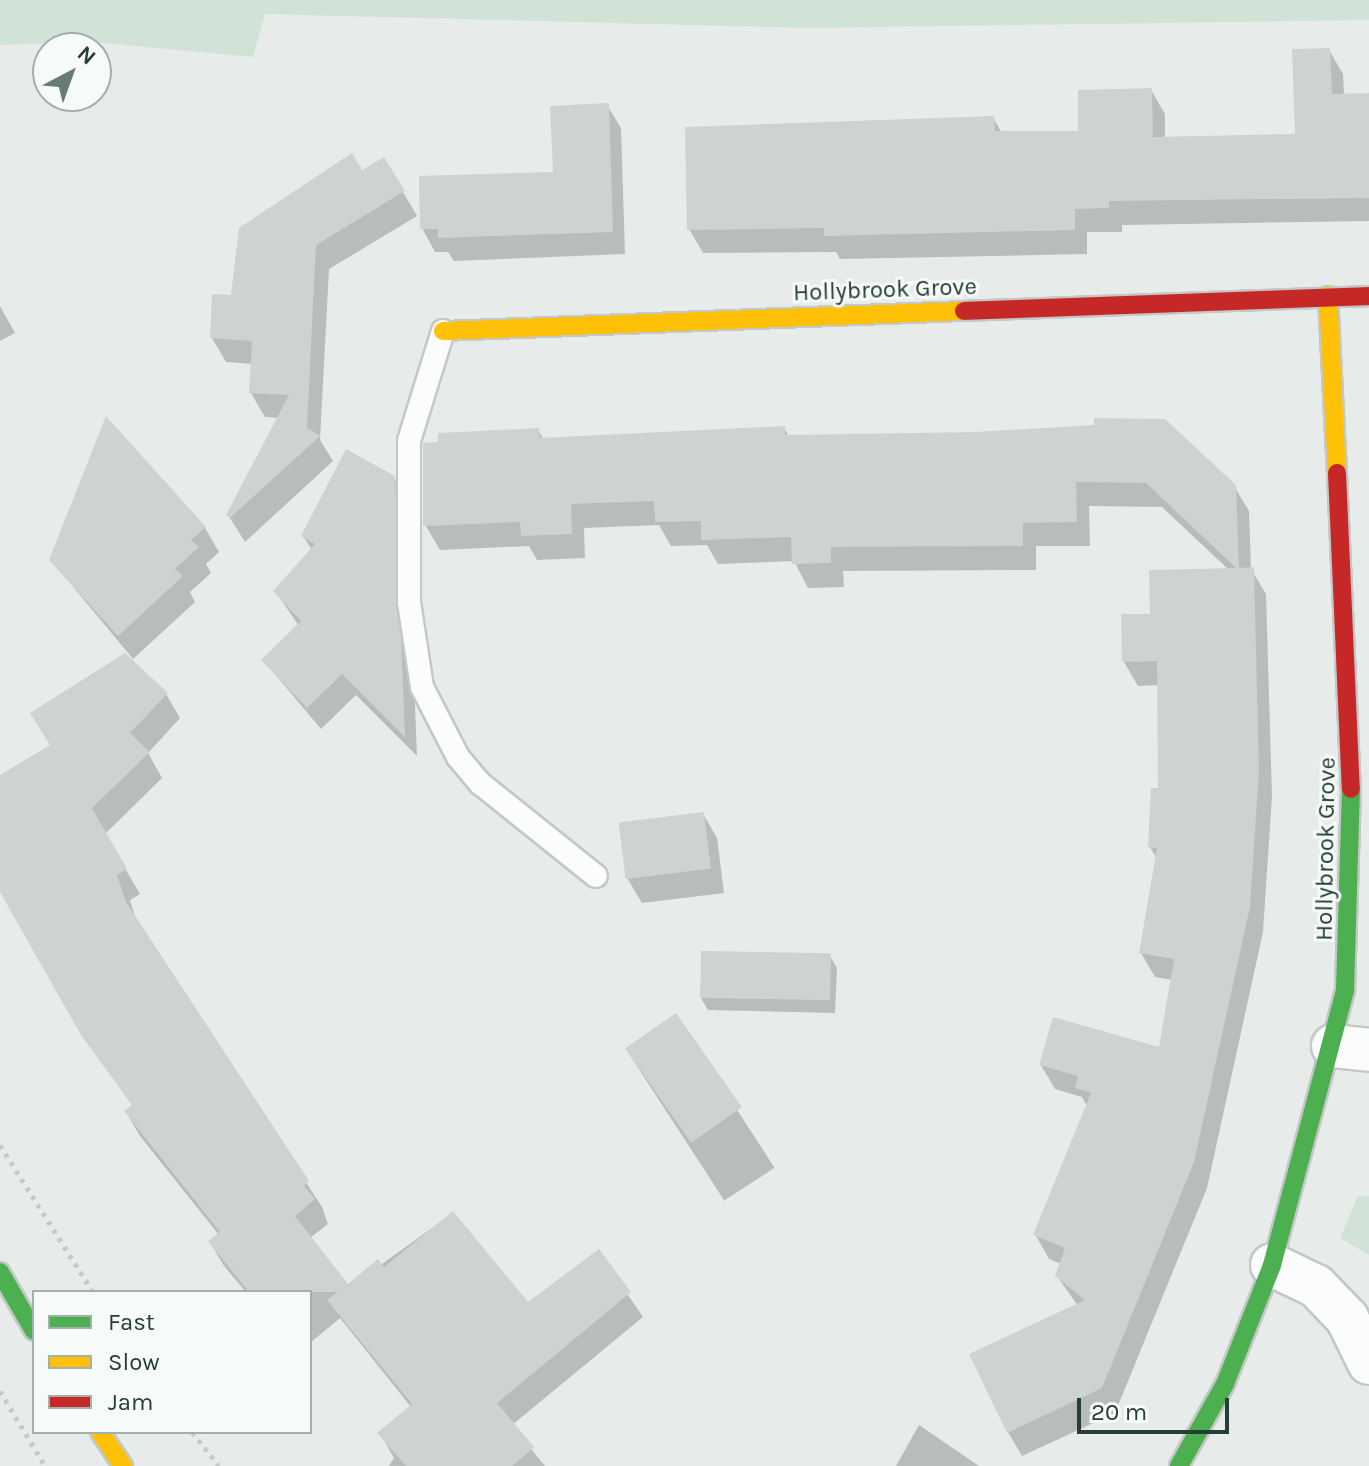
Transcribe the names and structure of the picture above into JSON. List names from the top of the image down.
{
  "streets": {
    "street": ["Hollybrook Grove"]
  },
  "legend": ["Fast", "Slow", "Jam"],
  "scale_bar": "20 m",
  "north": "top right"
}
